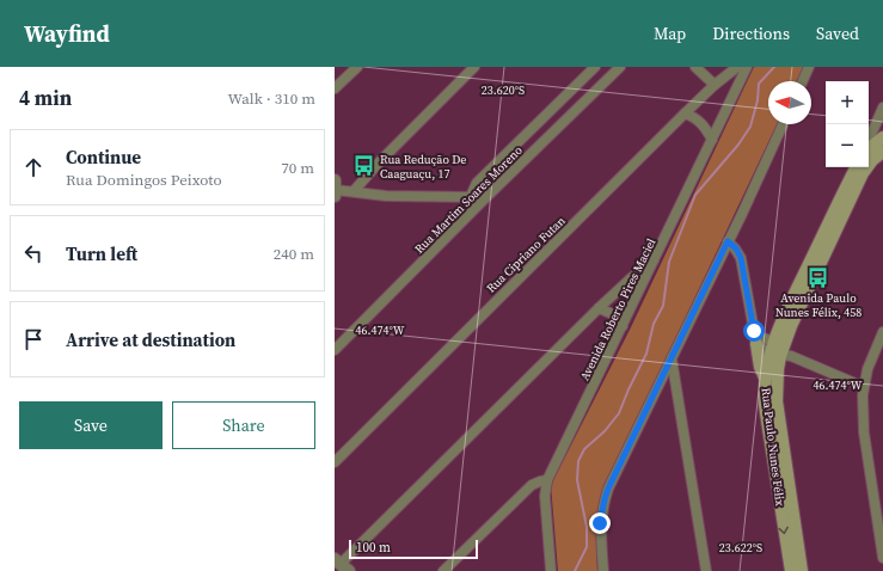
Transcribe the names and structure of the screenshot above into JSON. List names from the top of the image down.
{
  "streets": {
    "main road": ["Rua Paulo Nunes Félix"],
    "street": ["Rua Martim Soares Moreno", "Rua Cipriano Futan", "Avenida Roberto Pires Maciel"]
  },
  "places": {
    "bus stop": ["Rua Redução De Caaguaçu, 17", "Avenida Paulo Nunes Félix, 458"]
  },
  "scale_bar": "100 m",
  "north": "left",
  "page": {
    "header": "Wayfind",
    "nav": ["Map", "Directions", "Saved"],
    "heading": ["4 min", "Walk · 310 m"],
    "map_buttons": ["+", "−"],
    "list": [
      ["Continue", "Rua Domingos Peixoto", "70 m"],
      ["Turn left", "240 m"],
      "Arrive at destination"
    ],
    "buttons": ["Save", "Share"],
    "scale": "100 m"
  },
  "coordinates": ["23.620°S", "46.474°W", "23.622°S"]
}
